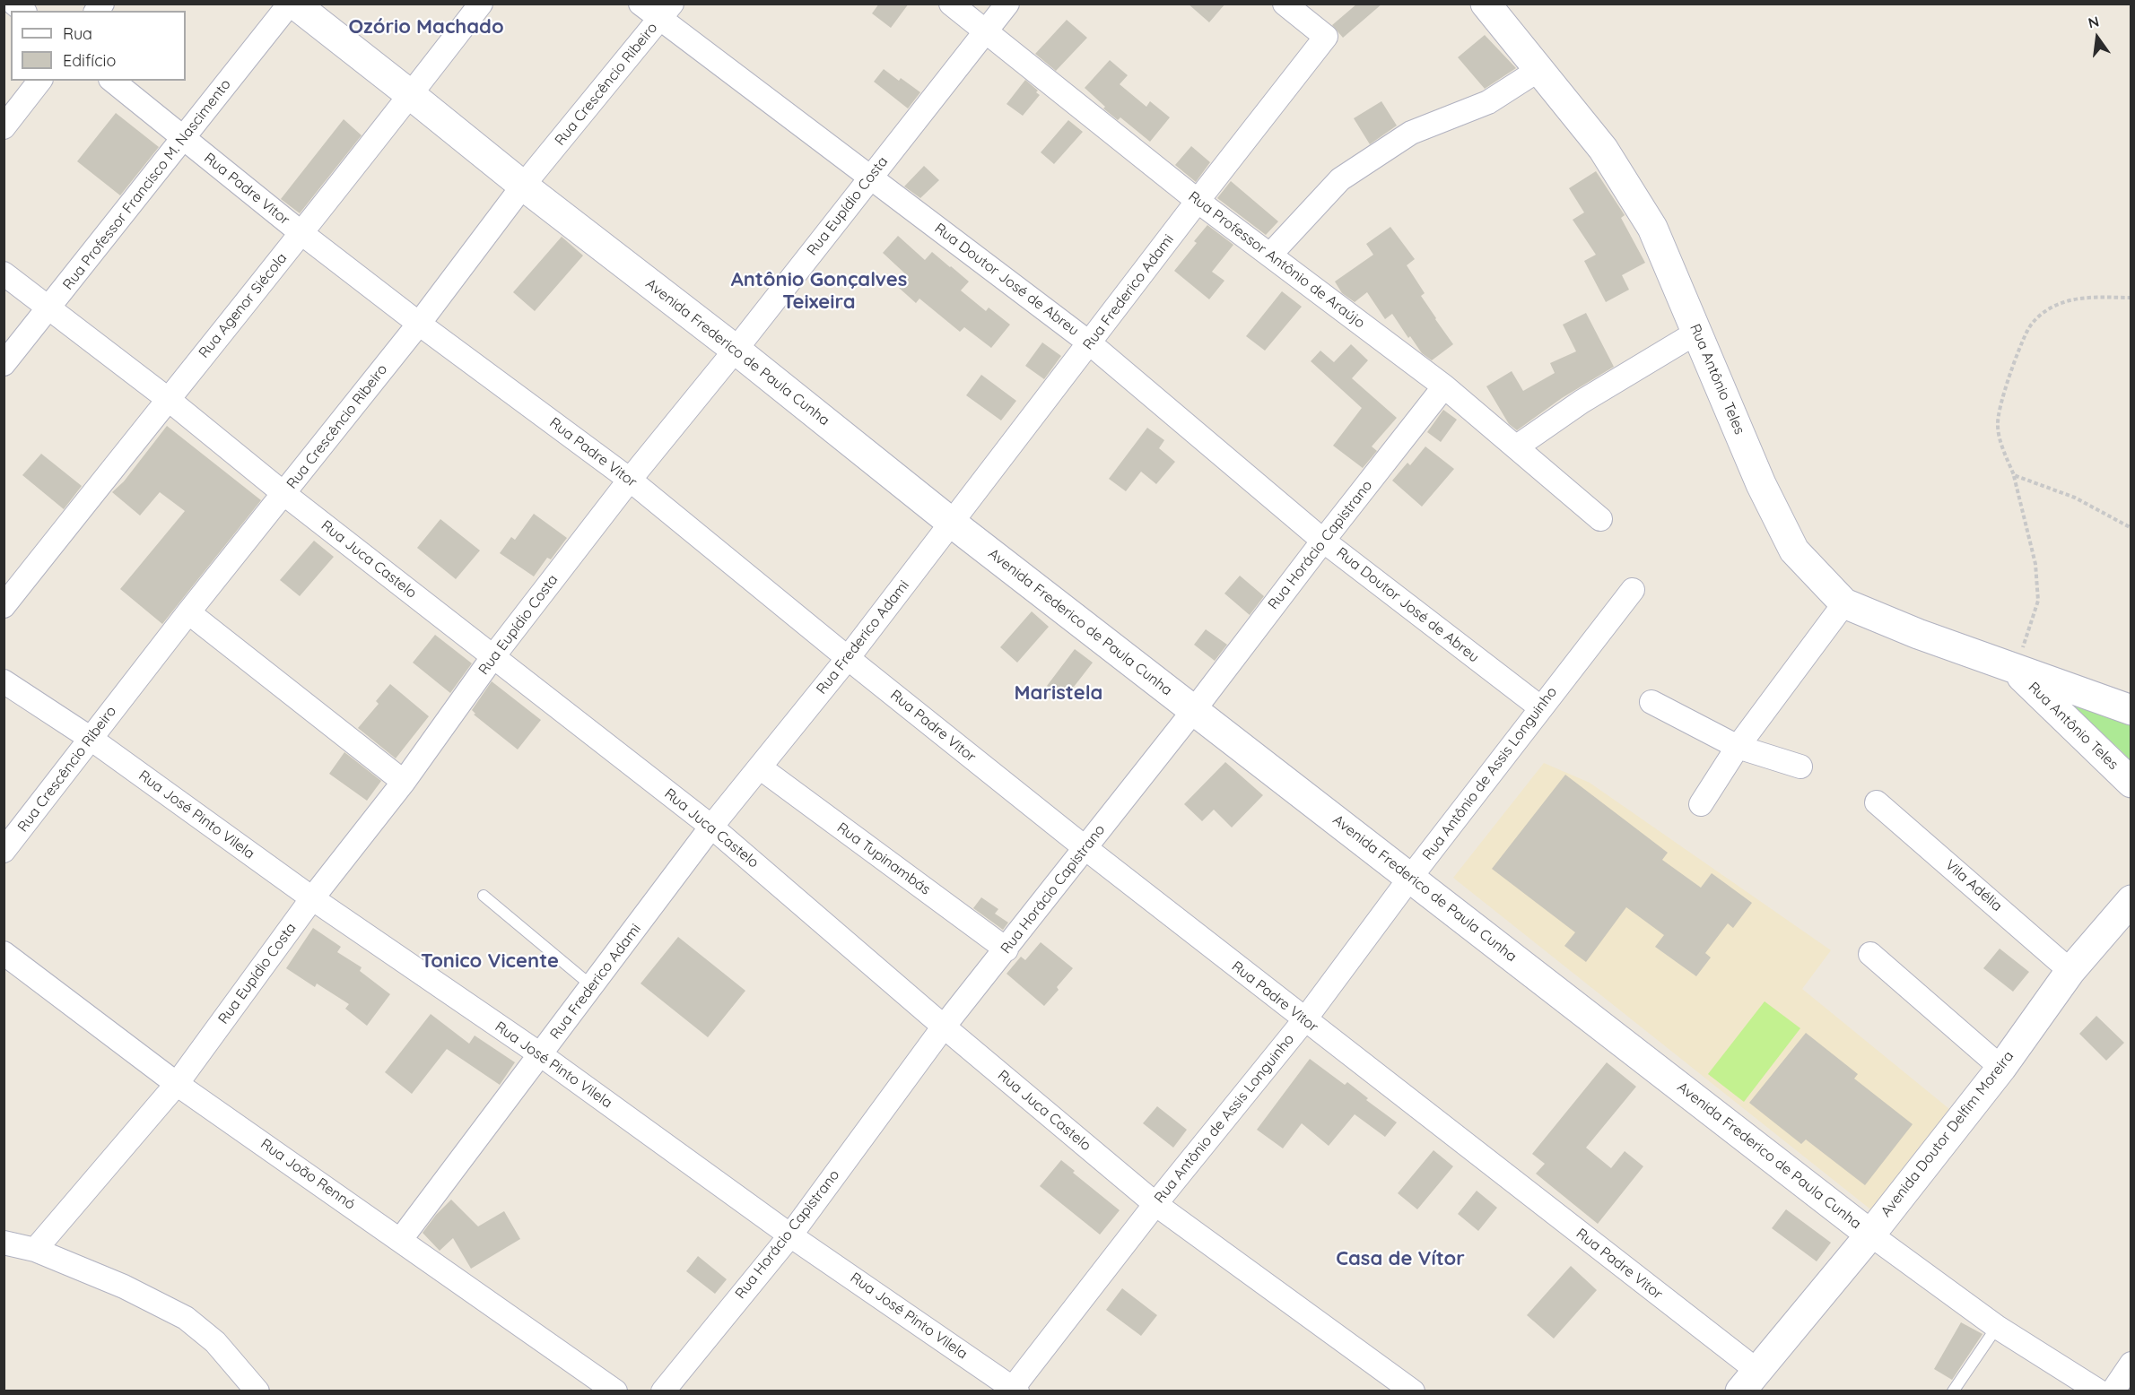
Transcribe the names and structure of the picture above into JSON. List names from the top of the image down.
{
  "streets": {
    "main road": ["Avenida Frederico de Paula Cunha", "Rua Antônio Teles", "Avenida Doutor Delfim Moreira"],
    "street": [
      "Rua Crescêncio Ribeiro",
      "Rua Professor Francisco M. Nascimento",
      "Rua Padre Vitor",
      "Rua Eupídio Costa",
      "Rua Professor Antônio de Araújo",
      "Rua Doutor José de Abreu",
      "Rua Frederico Adami",
      "Rua Agenor Siécola",
      "Rua Horácio Capistrano",
      "Rua Juca Castelo",
      "Rua Antônio de Assis Longuinho",
      "Rua José Pinto Vilela",
      "Rua Tupinambás",
      "Vila Adélia",
      "Rua João Rennó"
    ]
  },
  "crossings": [
    ["Rua Crescêncio Ribeiro", "Rua Padre Vitor"],
    ["Rua Crescêncio Ribeiro", "Rua Doutor José de Abreu"],
    ["Rua Crescêncio Ribeiro", "Avenida Frederico de Paula Cunha"],
    ["Rua Crescêncio Ribeiro", "Rua Juca Castelo"],
    ["Rua Crescêncio Ribeiro", "Rua José Pinto Vilela"],
    ["Rua Professor Francisco M. Nascimento", "Rua Padre Vitor"],
    ["Rua Professor Francisco M. Nascimento", "Rua Juca Castelo"],
    ["Rua Padre Vitor", "Rua Eupídio Costa"],
    ["Rua Padre Vitor", "Rua Frederico Adami"],
    ["Rua Padre Vitor", "Rua Agenor Siécola"],
    ["Rua Padre Vitor", "Rua Horácio Capistrano"],
    ["Rua Padre Vitor", "Rua Antônio de Assis Longuinho"],
    ["Rua Padre Vitor", "Avenida Doutor Delfim Moreira"],
    ["Rua Eupídio Costa", "Rua Professor Antônio de Araújo"],
    ["Rua Eupídio Costa", "Rua Doutor José de Abreu"],
    ["Rua Eupídio Costa", "Avenida Frederico de Paula Cunha"],
    ["Rua Eupídio Costa", "Rua Juca Castelo"],
    ["Rua Eupídio Costa", "Rua José Pinto Vilela"],
    ["Rua Eupídio Costa", "Rua João Rennó"],
    ["Rua Professor Antônio de Araújo", "Rua Frederico Adami"],
    ["Rua Professor Antônio de Araújo", "Rua Horácio Capistrano"],
    ["Rua Doutor José de Abreu", "Rua Frederico Adami"],
    ["Rua Doutor José de Abreu", "Rua Horácio Capistrano"],
    ["Rua Doutor José de Abreu", "Rua Antônio de Assis Longuinho"],
    ["Rua Frederico Adami", "Avenida Frederico de Paula Cunha"],
    ["Rua Frederico Adami", "Rua Juca Castelo"],
    ["Rua Frederico Adami", "Rua José Pinto Vilela"],
    ["Rua Frederico Adami", "Rua Tupinambás"],
    ["Rua Frederico Adami", "Rua João Rennó"],
    ["Rua Agenor Siécola", "Avenida Frederico de Paula Cunha"],
    ["Rua Agenor Siécola", "Rua Juca Castelo"],
    ["Avenida Frederico de Paula Cunha", "Rua Horácio Capistrano"],
    ["Avenida Frederico de Paula Cunha", "Rua Antônio de Assis Longuinho"],
    ["Avenida Frederico de Paula Cunha", "Avenida Doutor Delfim Moreira"],
    ["Rua Horácio Capistrano", "Rua Juca Castelo"],
    ["Rua Horácio Capistrano", "Rua José Pinto Vilela"],
    ["Rua Horácio Capistrano", "Rua Tupinambás"],
    ["Rua Juca Castelo", "Rua Antônio de Assis Longuinho"],
    ["Rua Antônio de Assis Longuinho", "Rua José Pinto Vilela"],
    ["Vila Adélia", "Avenida Doutor Delfim Moreira"]
  ],
  "districts": [
    "Ozório Machado",
    "Antônio Gonçalves Teixeira",
    "Maristela",
    "Tonico Vicente",
    "Casa de Vítor"
  ],
  "legend": ["Rua", "Edifício"],
  "north": "top"
}
